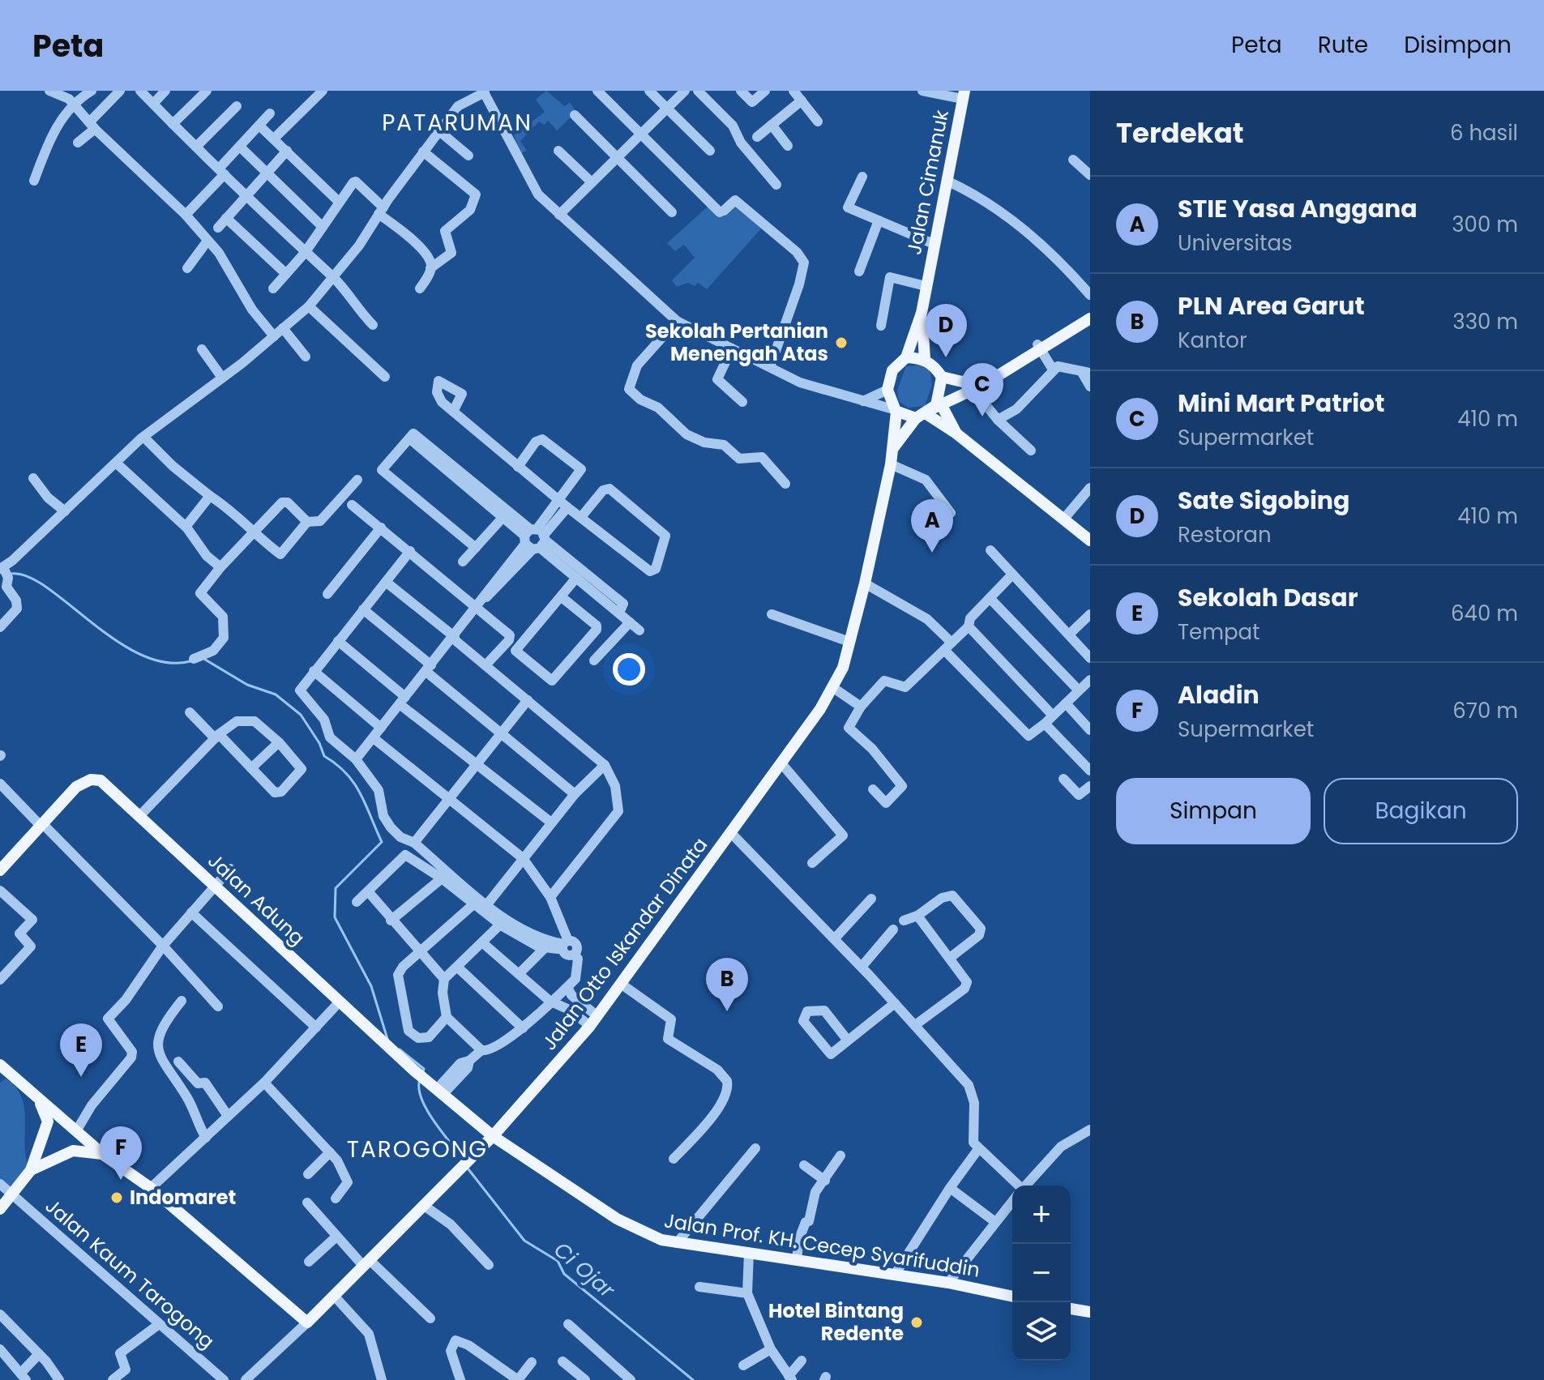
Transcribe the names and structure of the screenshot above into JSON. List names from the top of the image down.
{
  "streets": {
    "main road": [
      "Jalan Cimanuk",
      "Jalan Adung",
      "Jalan Otto Iskandar Dinata",
      "Jalan Prof. KH. Cecep Syarifuddin"
    ],
    "street": ["Jalan Kaum Tarogong"]
  },
  "crossings": [
    ["Jalan Adung", "Jalan Otto Iskandar Dinata"],
    ["Jalan Adung", "Jalan Prof. KH. Cecep Syarifuddin"],
    ["Jalan Otto Iskandar Dinata", "Jalan Prof. KH. Cecep Syarifuddin"]
  ],
  "districts": ["PATARUMAN", "TAROGONG"],
  "water": ["Ci Ojar"],
  "places": ["Sekolah Pertanian Menengah Atas", "Indomaret", "Hotel Bintang Redente"],
  "page": {
    "header": "Peta",
    "nav": ["Peta", "Rute", "Disimpan"],
    "heading": ["Terdekat", "6 hasil"],
    "list": [
      {
        "mark": "A",
        "name": "STIE Yasa Anggana",
        "note": "Universitas",
        "value": "300 m"
      },
      {
        "mark": "B",
        "name": "PLN Area Garut",
        "note": "Kantor",
        "value": "330 m"
      },
      {
        "mark": "C",
        "name": "Mini Mart Patriot",
        "note": "Supermarket",
        "value": "410 m"
      },
      {
        "mark": "D",
        "name": "Sate Sigobing",
        "note": "Restoran",
        "value": "410 m"
      },
      {
        "mark": "E",
        "name": "Sekolah Dasar",
        "note": "Tempat",
        "value": "640 m"
      },
      {
        "mark": "F",
        "name": "Aladin",
        "note": "Supermarket",
        "value": "670 m"
      }
    ],
    "pins": [
      "D",
      "C",
      "A",
      "B",
      "E",
      "F"
    ],
    "buttons": ["Simpan", "Bagikan"],
    "map_buttons": ["+", "−"]
  }
}
